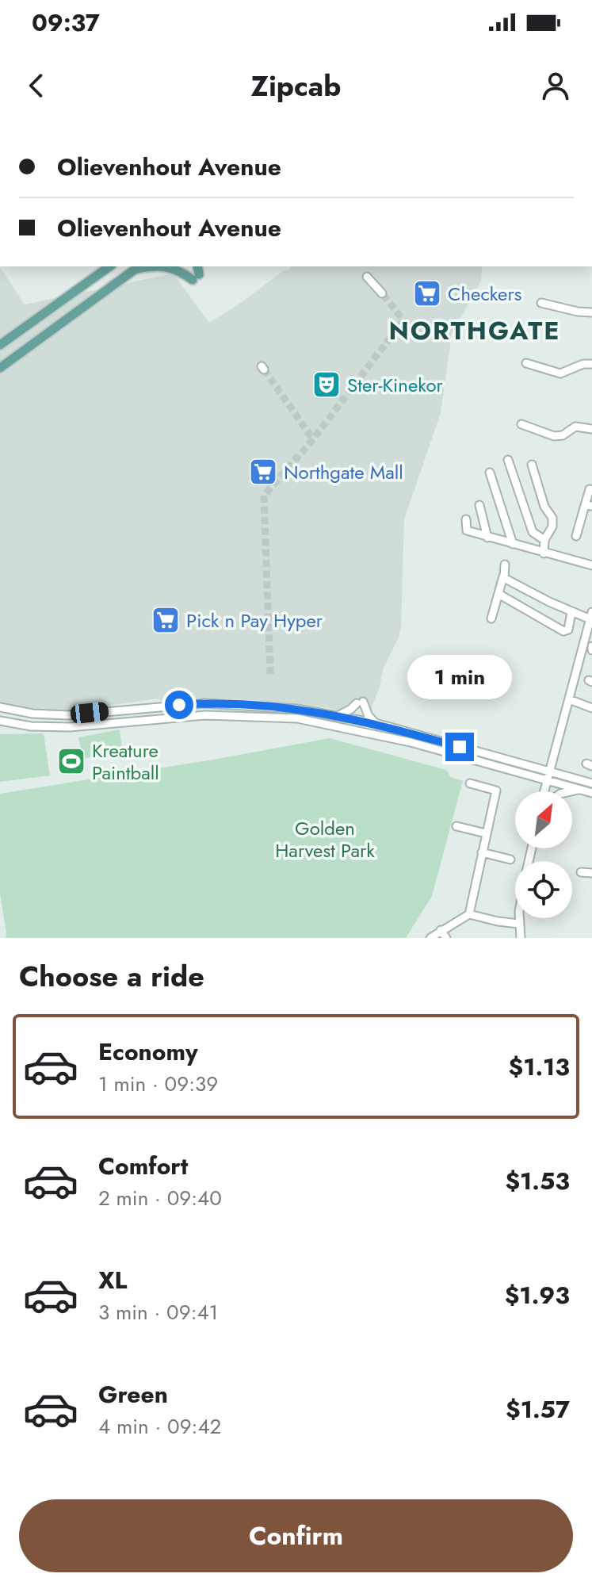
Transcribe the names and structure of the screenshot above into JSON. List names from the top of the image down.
{
  "districts": ["NORTHGATE"],
  "parks": ["Golden Harvest Park"],
  "places": {
    "supermarket": ["Checkers", "Northgate Mall", "Pick n Pay Hyper"],
    "theatre": ["Ster-Kinekor"],
    "sports": ["Kreature Paintball"]
  },
  "north": "top right",
  "page": {
    "status": "09:37",
    "header": "Zipcab",
    "banner": ["Olievenhout Avenue", "Olievenhout Avenue"],
    "bubble": "1 min",
    "heading": "Choose a ride",
    "list": [
      {
        "name": "Economy",
        "note": "1 min · 09:39",
        "value": "$1.13"
      },
      {
        "name": "Comfort",
        "note": "2 min · 09:40",
        "value": "$1.53"
      },
      {
        "name": "XL",
        "note": "3 min · 09:41",
        "value": "$1.93"
      },
      {
        "name": "Green",
        "note": "4 min · 09:42",
        "value": "$1.57"
      }
    ],
    "buttons": "Confirm"
  }
}
